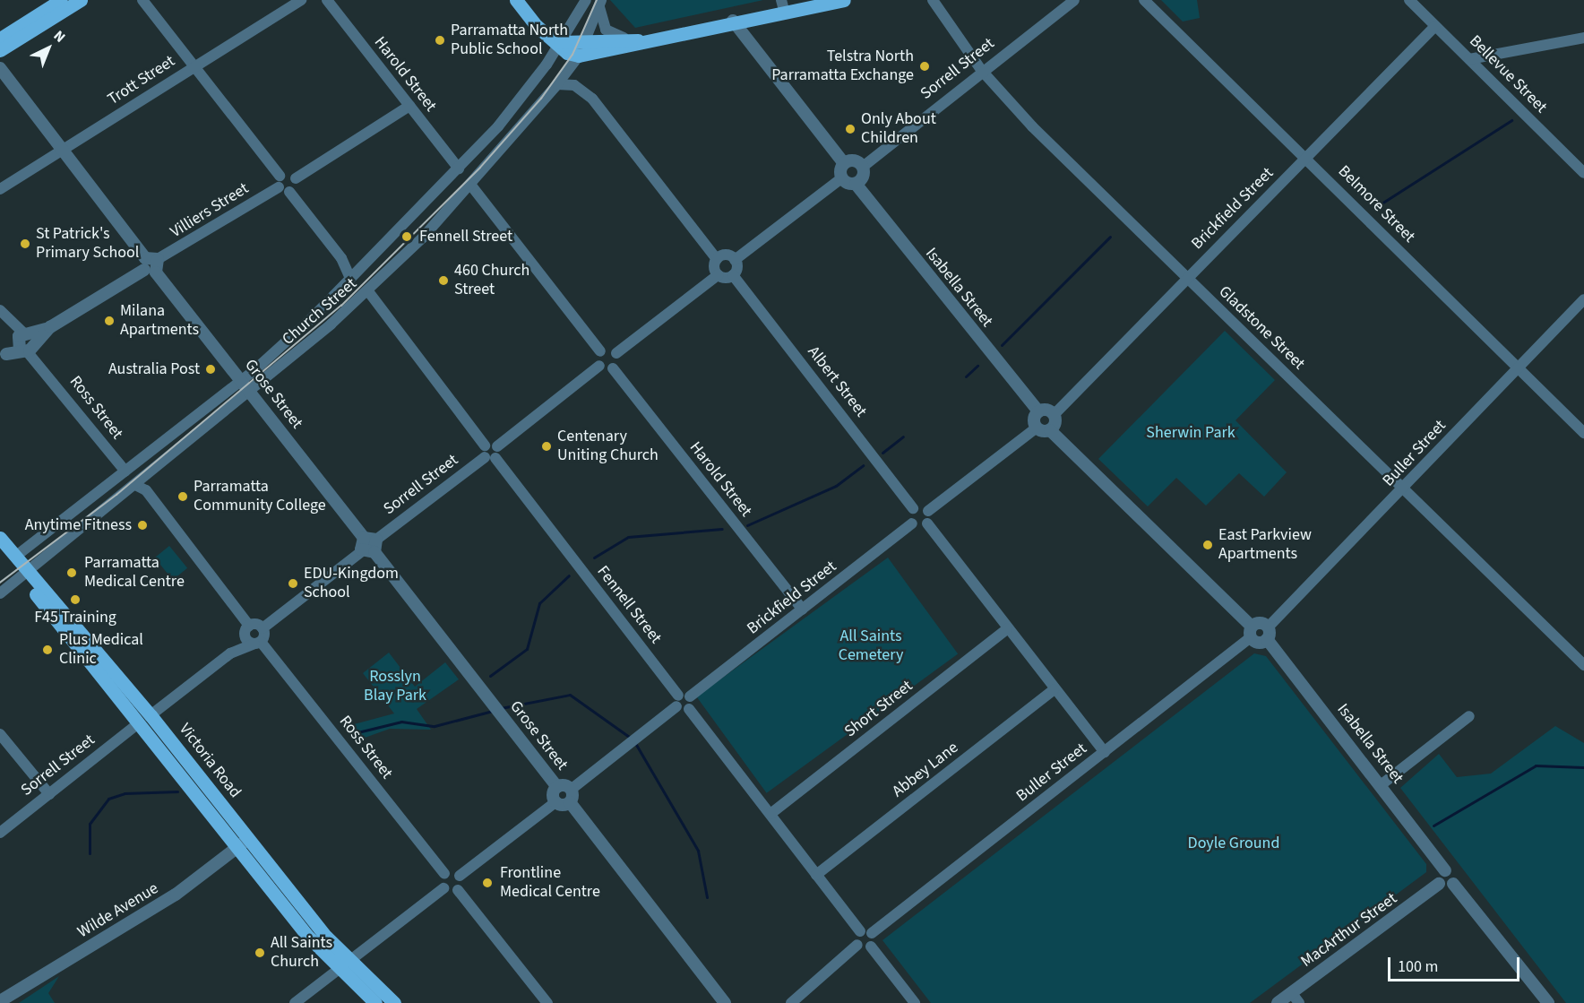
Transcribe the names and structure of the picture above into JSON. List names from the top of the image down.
{
  "streets": {
    "main road": ["Victoria Road"],
    "street": [
      "Sorrell Street",
      "Harold Street",
      "Bellevue Street",
      "Trott Street",
      "Belmore Street",
      "Brickfield Street",
      "Villiers Street",
      "Isabella Street",
      "Church Street",
      "Gladstone Street",
      "Albert Street",
      "Grose Street",
      "Ross Street",
      "Buller Street",
      "Fennell Street",
      "Short Street",
      "Abbey Lane",
      "Wilde Avenue",
      "MacArthur Street"
    ]
  },
  "crossings": [
    ["Sorrell Street", "Isabella Street"],
    ["Sorrell Street", "Gladstone Street"],
    ["Sorrell Street", "Grose Street"],
    ["Sorrell Street", "Fennell Street"],
    ["Sorrell Street", "Victoria Road"],
    ["Harold Street", "Brickfield Street"],
    ["Harold Street", "Church Street"],
    ["Bellevue Street", "Brickfield Street"],
    ["Trott Street", "Grose Street"],
    ["Belmore Street", "Brickfield Street"],
    ["Belmore Street", "Buller Street"],
    ["Brickfield Street", "Gladstone Street"],
    ["Brickfield Street", "Fennell Street"],
    ["Villiers Street", "Grose Street"],
    ["Villiers Street", "Ross Street"],
    ["Isabella Street", "Buller Street"],
    ["Church Street", "Grose Street"],
    ["Church Street", "Ross Street"],
    ["Church Street", "Fennell Street"],
    ["Church Street", "Victoria Road"],
    ["Gladstone Street", "Buller Street"],
    ["Victoria Road", "Wilde Avenue"]
  ],
  "parks": [
    "Sherwin Park",
    "All Saints Cemetery",
    "Rosslyn Blay Park",
    "Doyle Ground"
  ],
  "places": [
    "Parramatta North Public School",
    "Telstra North Parramatta Exchange",
    "Only About Children",
    "Fennell Street",
    "St Patrick's Primary School",
    "460 Church Street",
    "Milana Apartments",
    "Australia Post",
    "Centenary Uniting Church",
    "Parramatta Community College",
    "Anytime Fitness",
    "East Parkview Apartments",
    "Parramatta Medical Centre",
    "EDU-Kingdom School",
    "F45 Training",
    "Plus Medical Clinic",
    "Frontline Medical Centre",
    "All Saints Church"
  ],
  "scale_bar": "100 m",
  "north": "top right"
}
